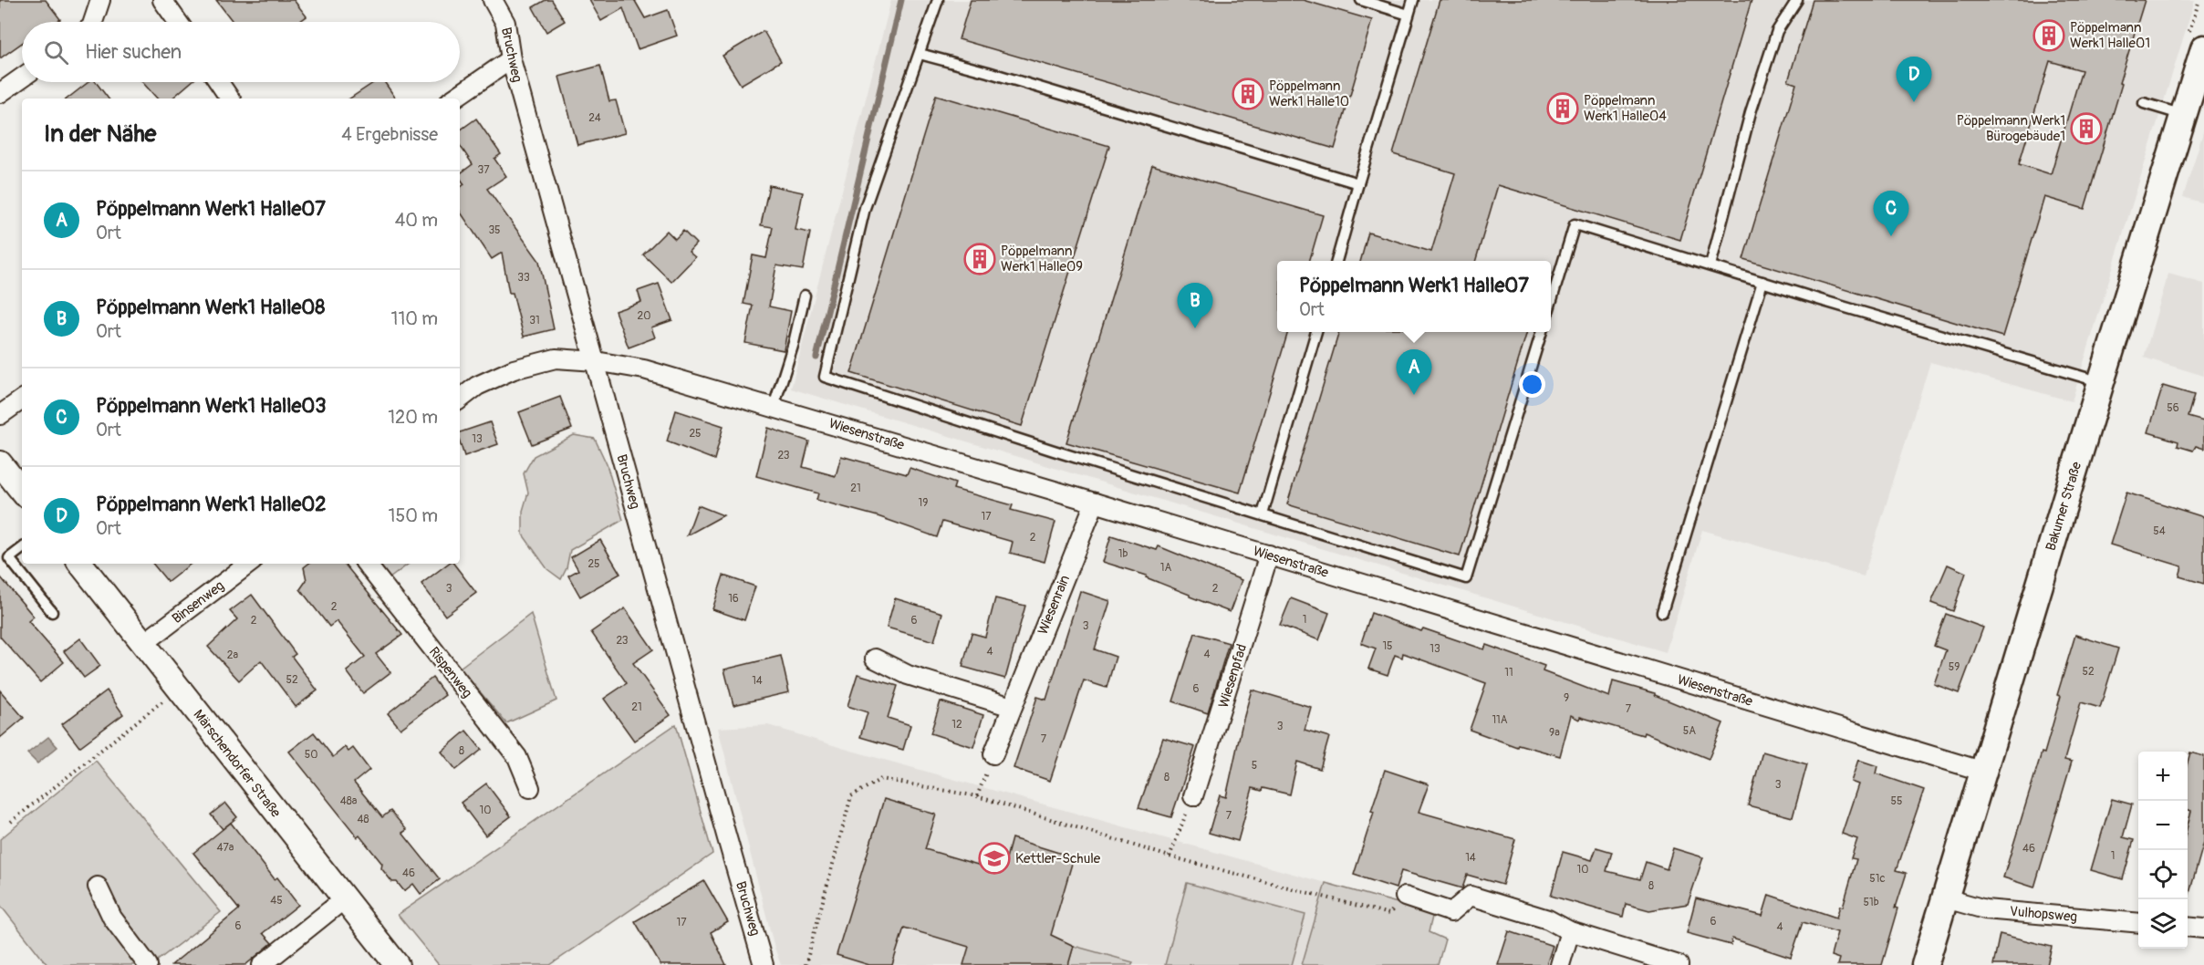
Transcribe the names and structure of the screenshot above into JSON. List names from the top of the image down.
{
  "streets": {
    "main road": ["Bakumer Straße"],
    "street": [
      "Bruchweg",
      "Wiesenstraße",
      "Binsenweg",
      "Wiesenrain",
      "Rispenweg",
      "Wiesenpfad",
      "Märschendorfer Straße",
      "Vulhopsweg"
    ]
  },
  "crossings": [
    ["Bruchweg", "Wiesenstraße"],
    ["Wiesenstraße", "Bakumer Straße"],
    ["Wiesenstraße", "Wiesenrain"],
    ["Wiesenstraße", "Wiesenpfad"],
    ["Bakumer Straße", "Vulhopsweg"],
    ["Binsenweg", "Märschendorfer Straße"]
  ],
  "places": {
    "building": [
      "Pöppelmann Werk1 Halle01",
      "Pöppelmann Werk1 Halle10",
      "Pöppelmann Werk1 Halle04",
      "Pöppelmann Werk1 Bürogebäude1",
      "Pöppelmann Werk1 Halle09"
    ],
    "school or university": ["Kettler-Schule"]
  },
  "house_numbers": [
    "24",
    "37",
    "35",
    "33",
    "20",
    "31",
    "56",
    "25",
    "13",
    "23",
    "21",
    "19",
    "17",
    "54",
    "2",
    "1b",
    "25",
    "1A",
    "3",
    "2",
    "16",
    "2",
    "1",
    "2",
    "6",
    "3",
    "23",
    "15",
    "13",
    "4",
    "4",
    "2a",
    "59",
    "52",
    "11",
    "52",
    "14",
    "6",
    "9",
    "21",
    "7",
    "11A",
    "12",
    "3",
    "5A",
    "9a",
    "7",
    "8",
    "50",
    "5",
    "8",
    "3",
    "48a",
    "55",
    "10",
    "7",
    "48",
    "47a",
    "46",
    "1",
    "14",
    "10",
    "46",
    "51c",
    "8",
    "45",
    "51b",
    "6",
    "17",
    "6",
    "4"
  ],
  "page": {
    "search": "Hier suchen",
    "pins": [
      "D",
      "C",
      "B",
      "A"
    ],
    "heading": ["In der Nähe", "4 Ergebnisse"],
    "list": [
      {
        "mark": "A",
        "name": "Pöppelmann Werk1 Halle07",
        "note": "Ort",
        "value": "40 m"
      },
      {
        "mark": "B",
        "name": "Pöppelmann Werk1 Halle08",
        "note": "Ort",
        "value": "110 m"
      },
      {
        "mark": "C",
        "name": "Pöppelmann Werk1 Halle03",
        "note": "Ort",
        "value": "120 m"
      },
      {
        "mark": "D",
        "name": "Pöppelmann Werk1 Halle02",
        "note": "Ort",
        "value": "150 m"
      }
    ],
    "popup": ["Pöppelmann Werk1 Halle07", "Ort"],
    "map_buttons": ["+", "−"]
  }
}
